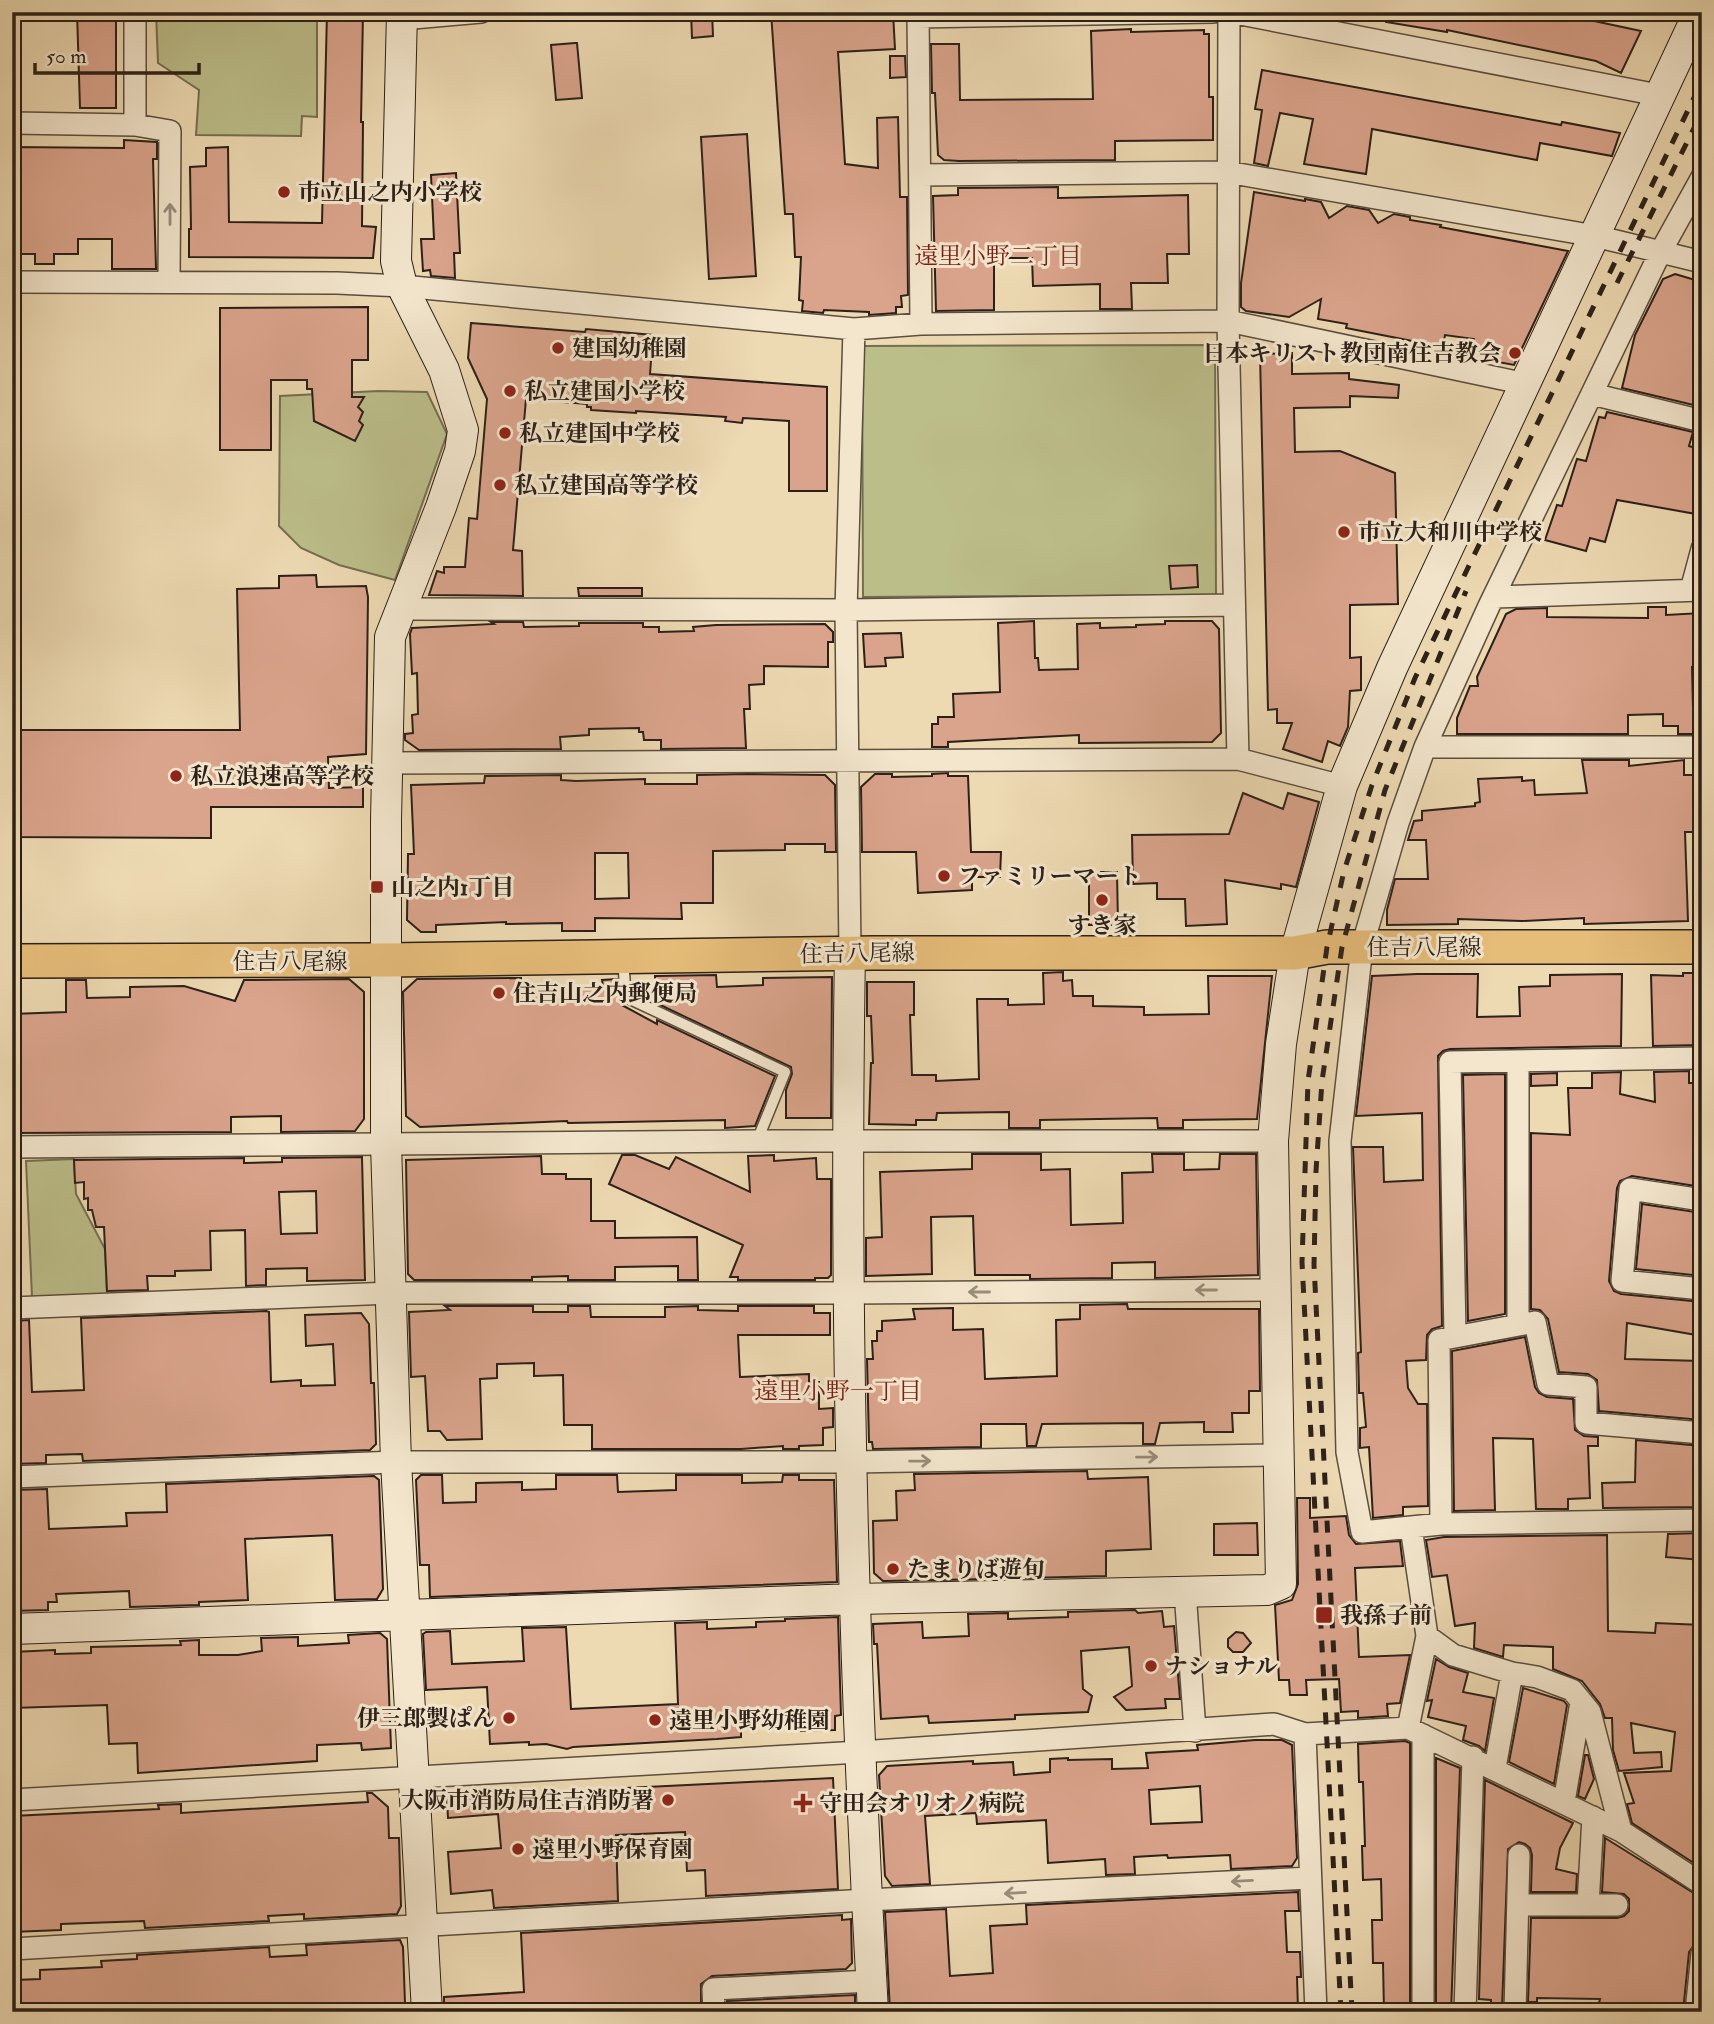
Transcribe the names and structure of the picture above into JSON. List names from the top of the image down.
{
  "streets": {
    "main road": ["住吉八尾線"]
  },
  "districts": ["遠里小野二丁目", "遠里小野一丁目"],
  "places": {
    "other": [
      "市立山之内小学校",
      "建国幼稚園",
      "日本キリスト教団南住吉教会",
      "私立建国小学校",
      "私立建国中学校",
      "私立建国高等学校",
      "市立大和川中学校",
      "私立浪速高等学校",
      "ファミリーマート",
      "すき家",
      "住吉山之内郵便局",
      "たまりば遊旬",
      "ナショナル",
      "伊三郎製ぱん",
      "遠里小野幼稚園",
      "大阪市消防局住吉消防署",
      "遠里小野保育園"
    ],
    "transit": ["山之内1丁目", "我孫子前"],
    "health": ["守田会オリオノ病院"]
  },
  "scale_bar": "50 m"
}
